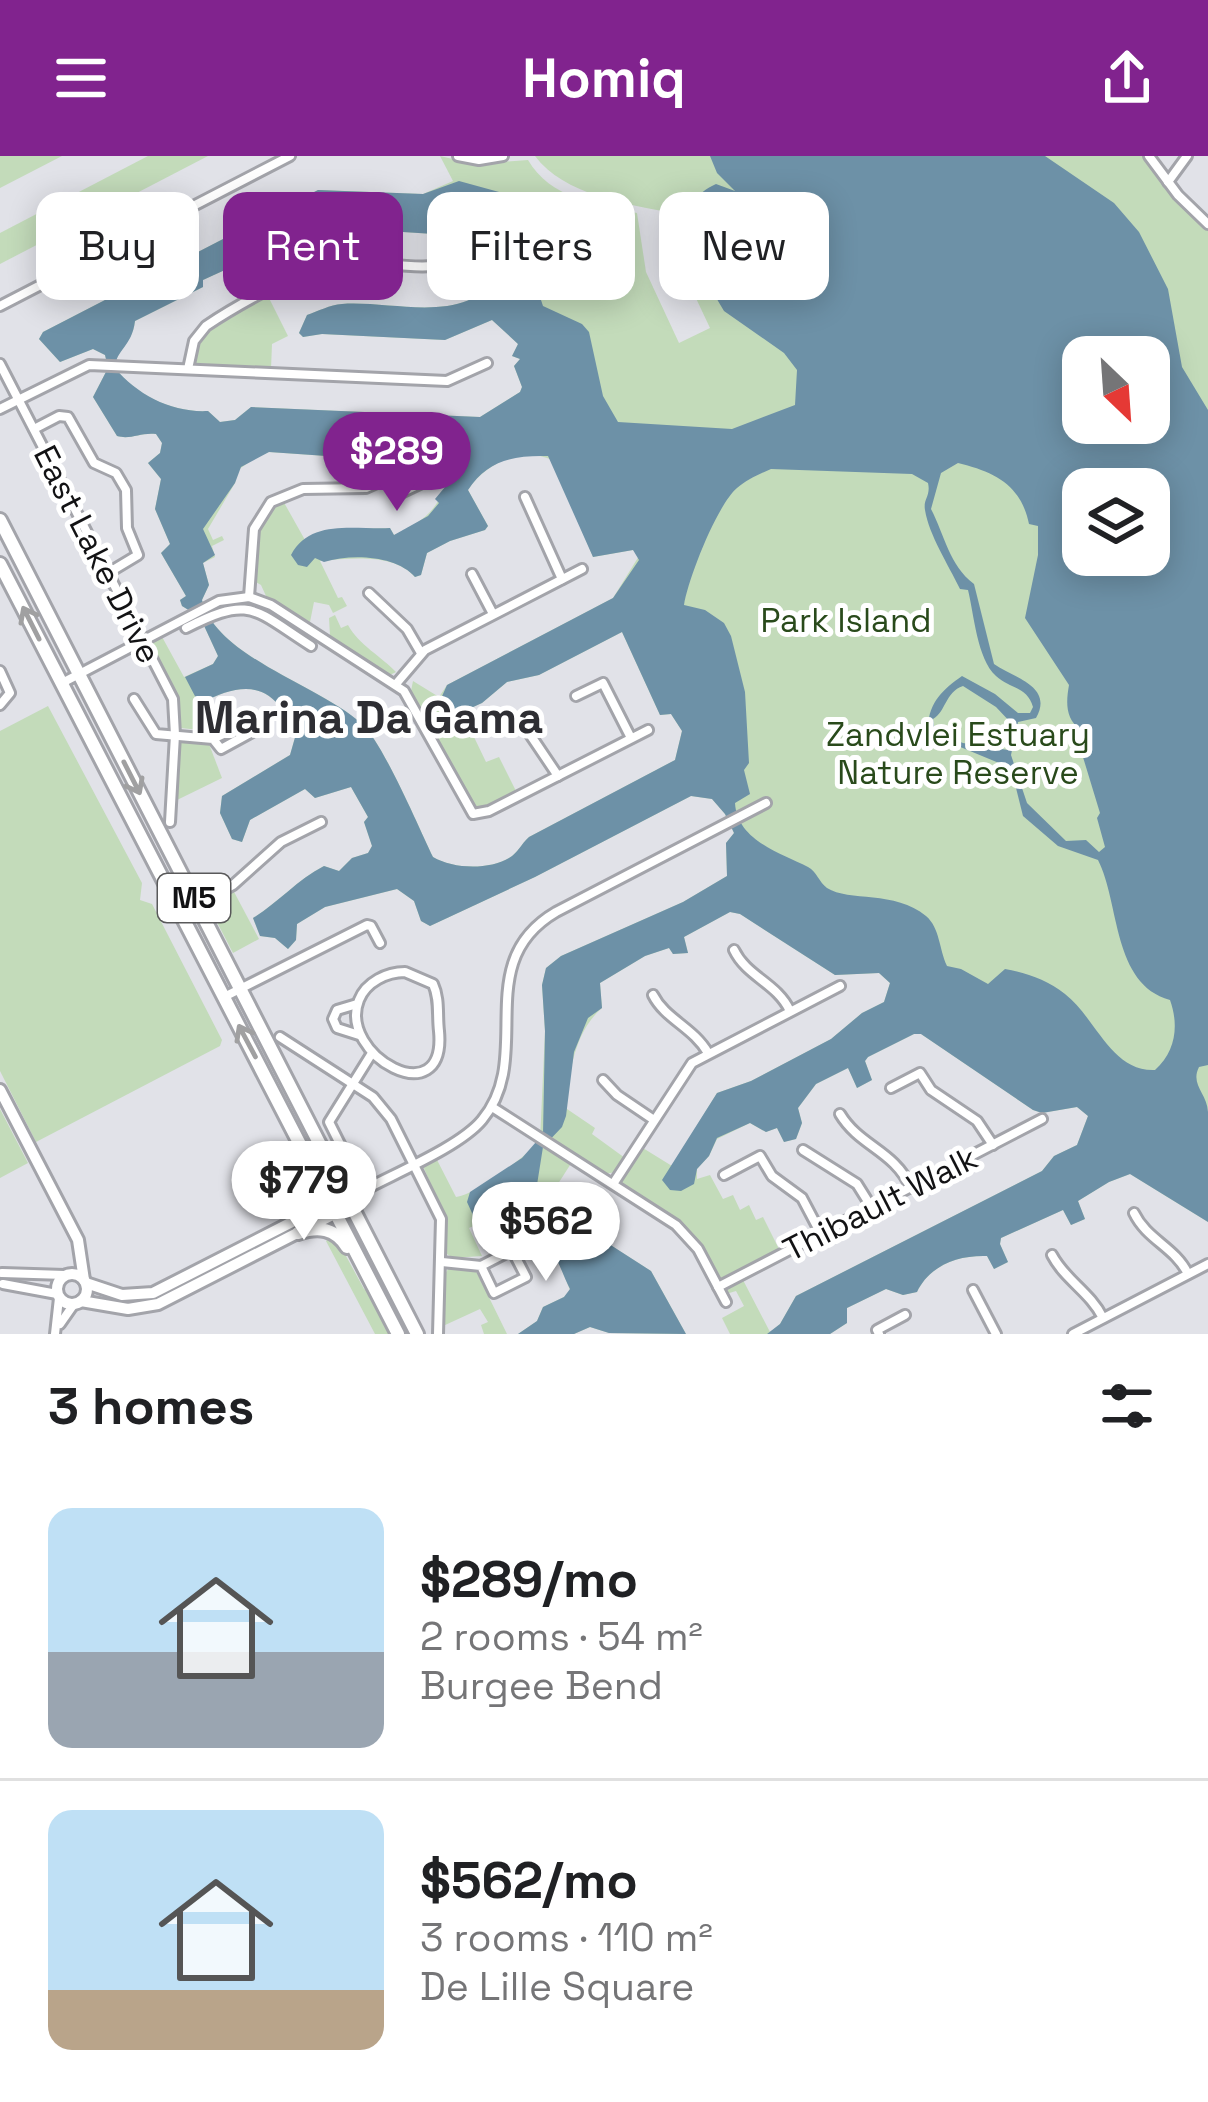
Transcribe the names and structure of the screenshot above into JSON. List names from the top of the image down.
{
  "streets": {
    "main road": ["M5"],
    "street": ["East Lake Drive", "Thibault Walk"]
  },
  "districts": ["Marina Da Gama"],
  "parks": ["Park Island", "Zandvlei Estuary Nature Reserve"],
  "north": "bottom right",
  "page": {
    "header": "Homiq",
    "chip": [
      "Buy",
      "Rent",
      "Filters",
      "New"
    ],
    "price": ["$289", "$779", "$562"],
    "heading": "3 homes",
    "list": [
      {
        "name": "$289/mo",
        "note": "2 rooms · 54 m² · Burgee Bend"
      },
      {
        "name": "$562/mo",
        "note": "3 rooms · 110 m² · De Lille Square"
      }
    ]
  }
}
